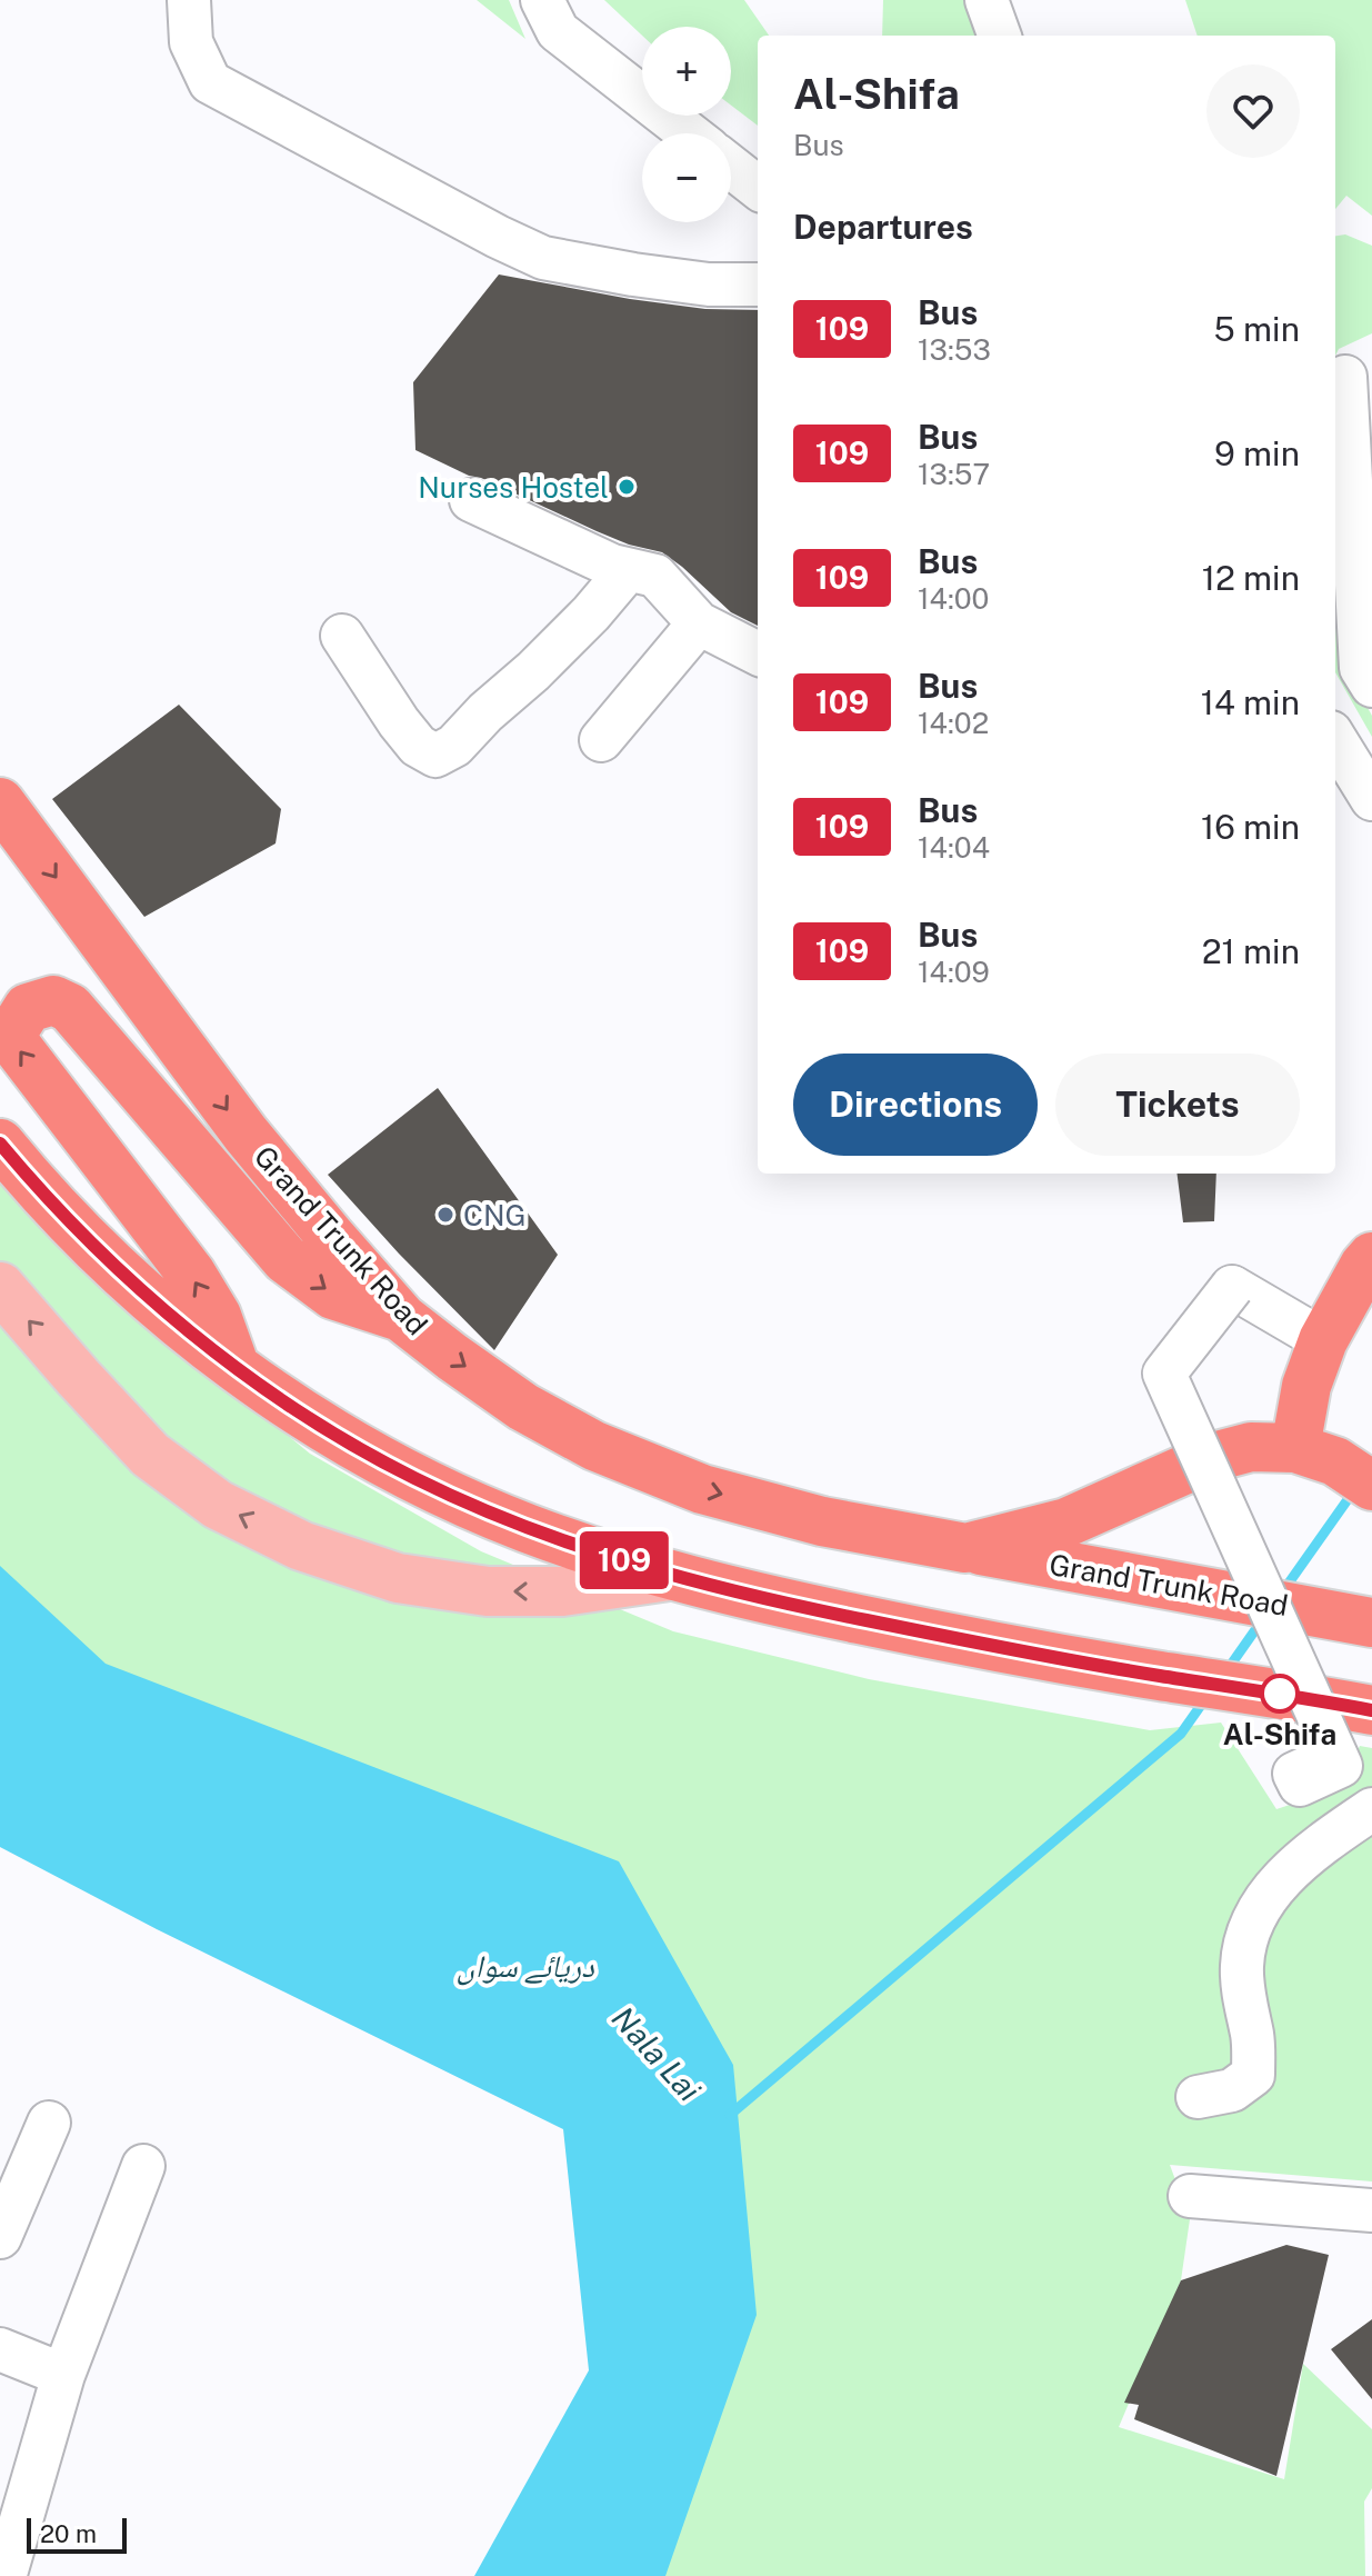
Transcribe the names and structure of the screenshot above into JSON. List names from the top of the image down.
{
  "streets": {
    "highway": ["Grand Trunk Road"]
  },
  "water": ["دریائے سواں", "Nala Lai"],
  "places": ["Nurses Hostel", "CNG", "Al-Shifa"],
  "lines": ["bus line 109"],
  "scale_bar": "20 m",
  "page": {
    "on_map": "109",
    "map_buttons": ["+", "−"],
    "heading": [
      ["Al-Shifa", "Bus"],
      "Departures"
    ],
    "list": [
      {
        "mark": "109",
        "name": "Bus",
        "note": "13:53",
        "value": "5 min"
      },
      {
        "mark": "109",
        "name": "Bus",
        "note": "13:57",
        "value": "9 min"
      },
      {
        "mark": "109",
        "name": "Bus",
        "note": "14:00",
        "value": "12 min"
      },
      {
        "mark": "109",
        "name": "Bus",
        "note": "14:02",
        "value": "14 min"
      },
      {
        "mark": "109",
        "name": "Bus",
        "note": "14:04",
        "value": "16 min"
      },
      {
        "mark": "109",
        "name": "Bus",
        "note": "14:09",
        "value": "21 min"
      }
    ],
    "buttons": ["Directions", "Tickets"],
    "scale": "20 m"
  }
}
